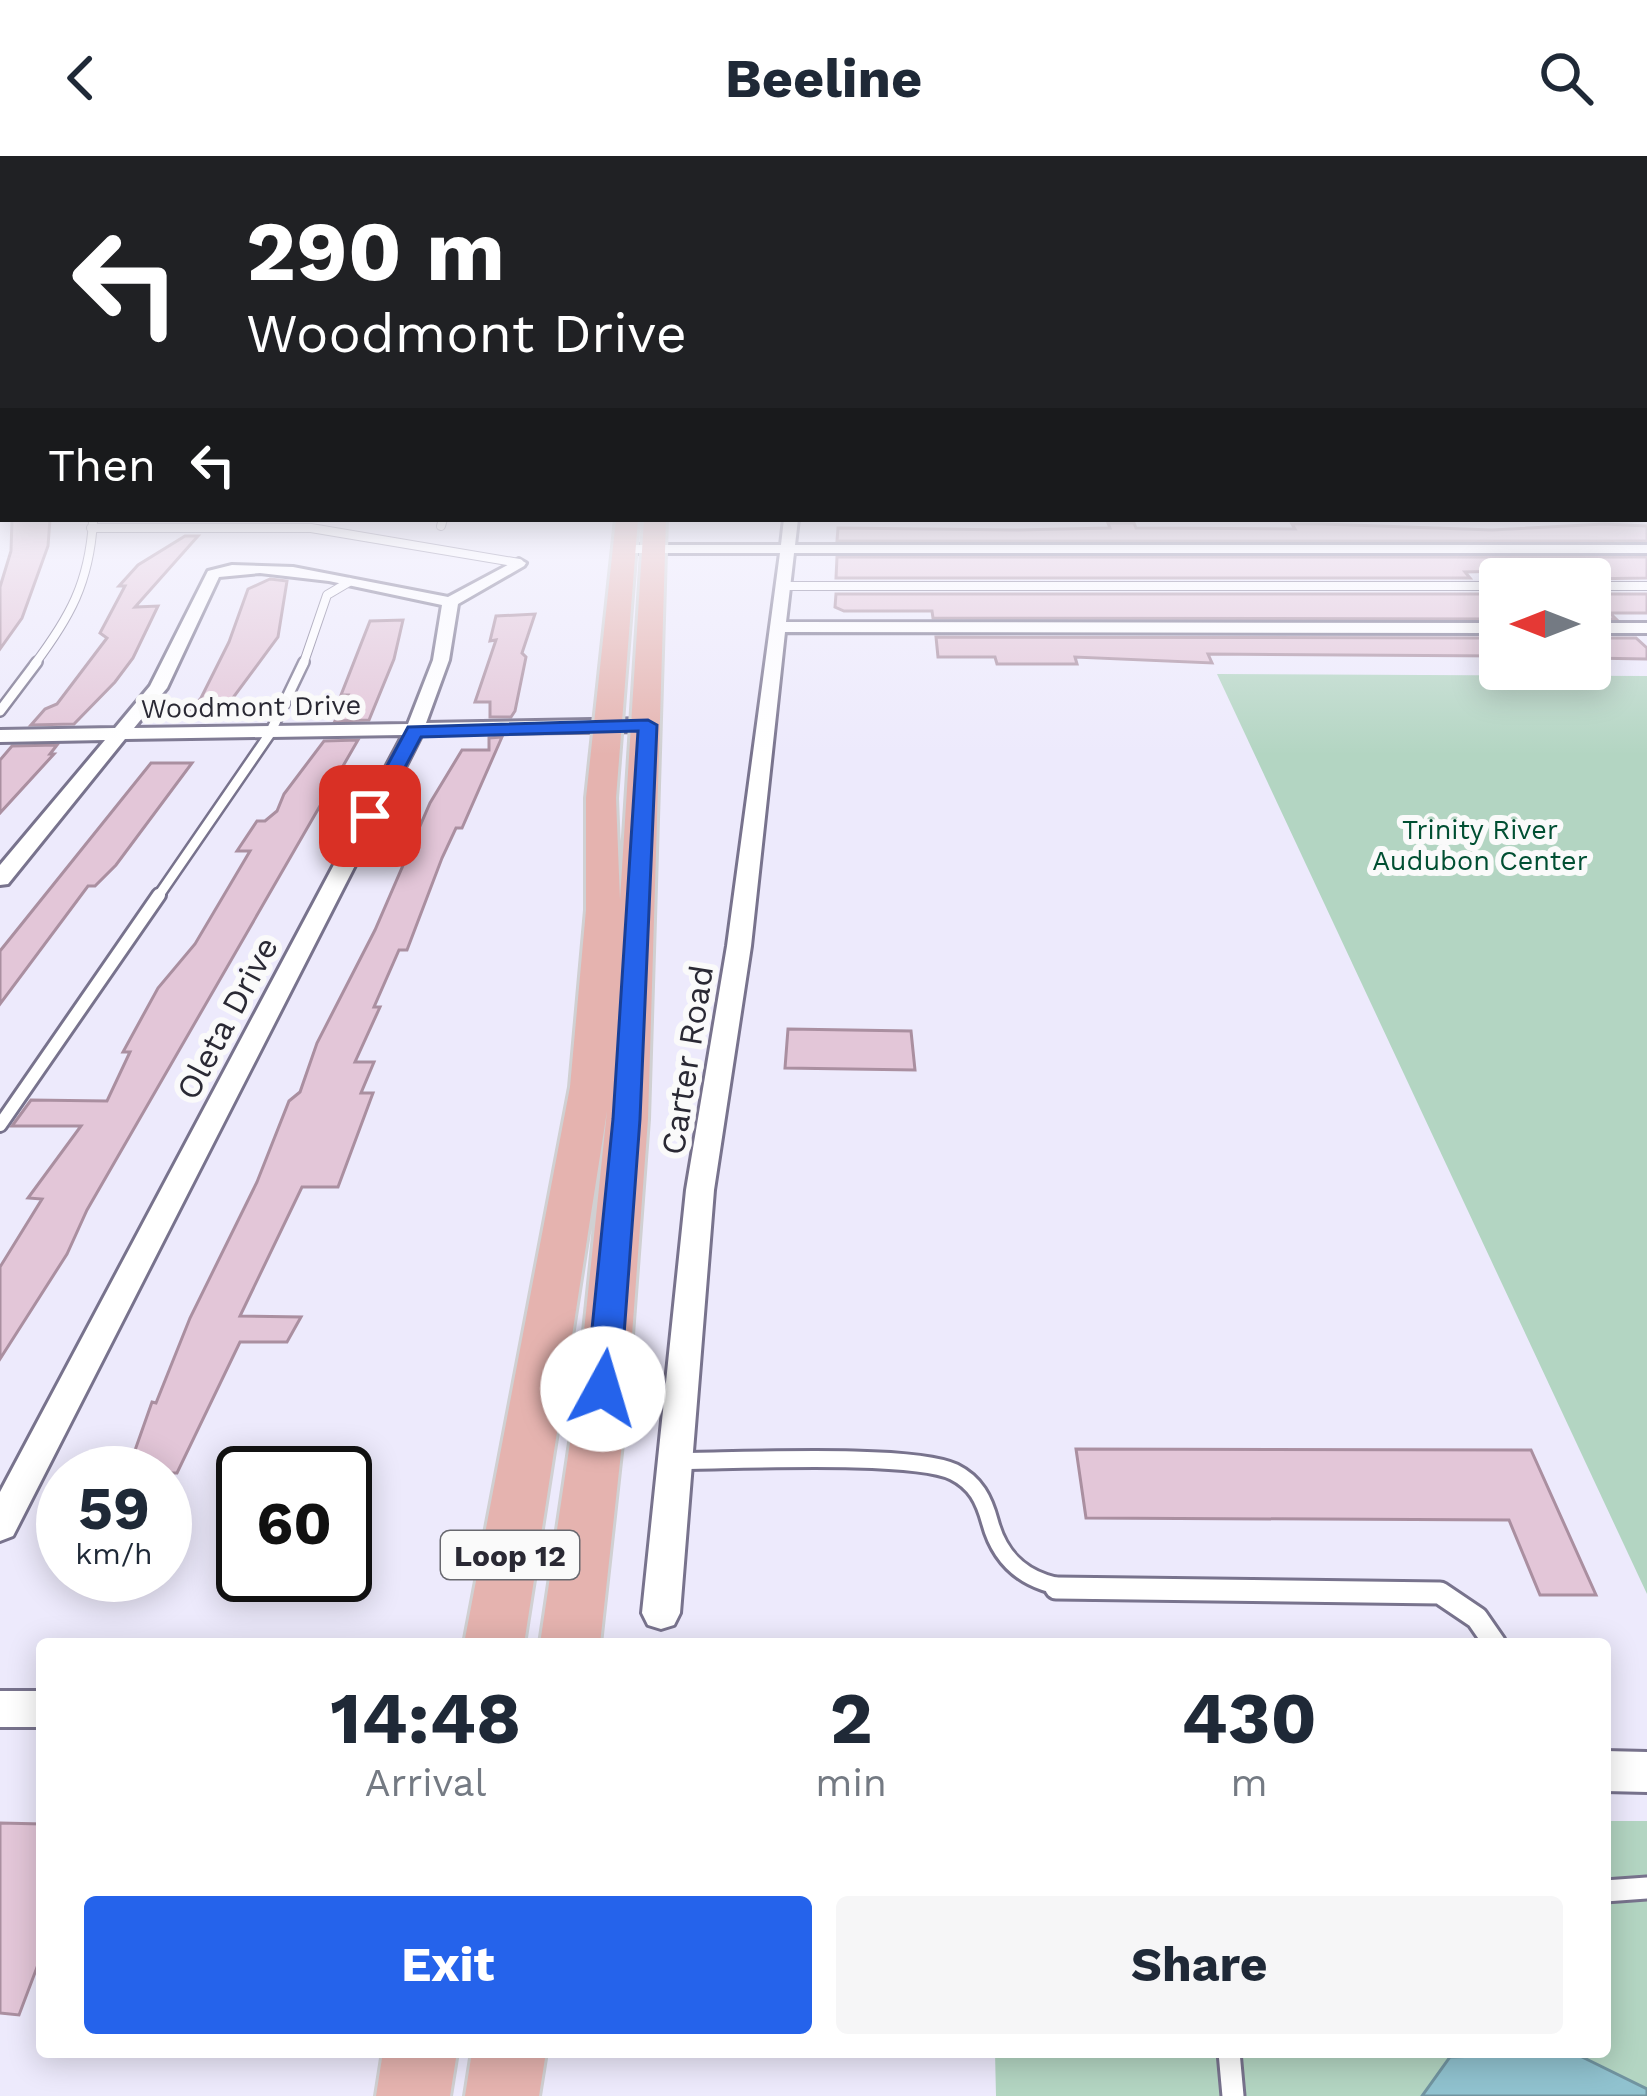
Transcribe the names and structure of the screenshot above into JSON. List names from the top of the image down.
{
  "streets": {
    "main road": ["Loop 12"],
    "street": ["Woodmont Drive", "Oleta Drive", "Carter Road"]
  },
  "crossings": [
    ["Woodmont Drive", "Oleta Drive"],
    ["Woodmont Drive", "Loop 12"]
  ],
  "parks": ["Trinity River Audubon Center"],
  "north": "left",
  "page": {
    "header": "Beeline",
    "turn": ["290 m", "Woodmont Drive"],
    "then": "Then",
    "speed": "59 km/h",
    "limit": "60",
    "eta": [
      "14:48",
      "Arrival",
      "2",
      "min",
      "430",
      "m"
    ],
    "buttons": ["Exit", "Share"]
  }
}
